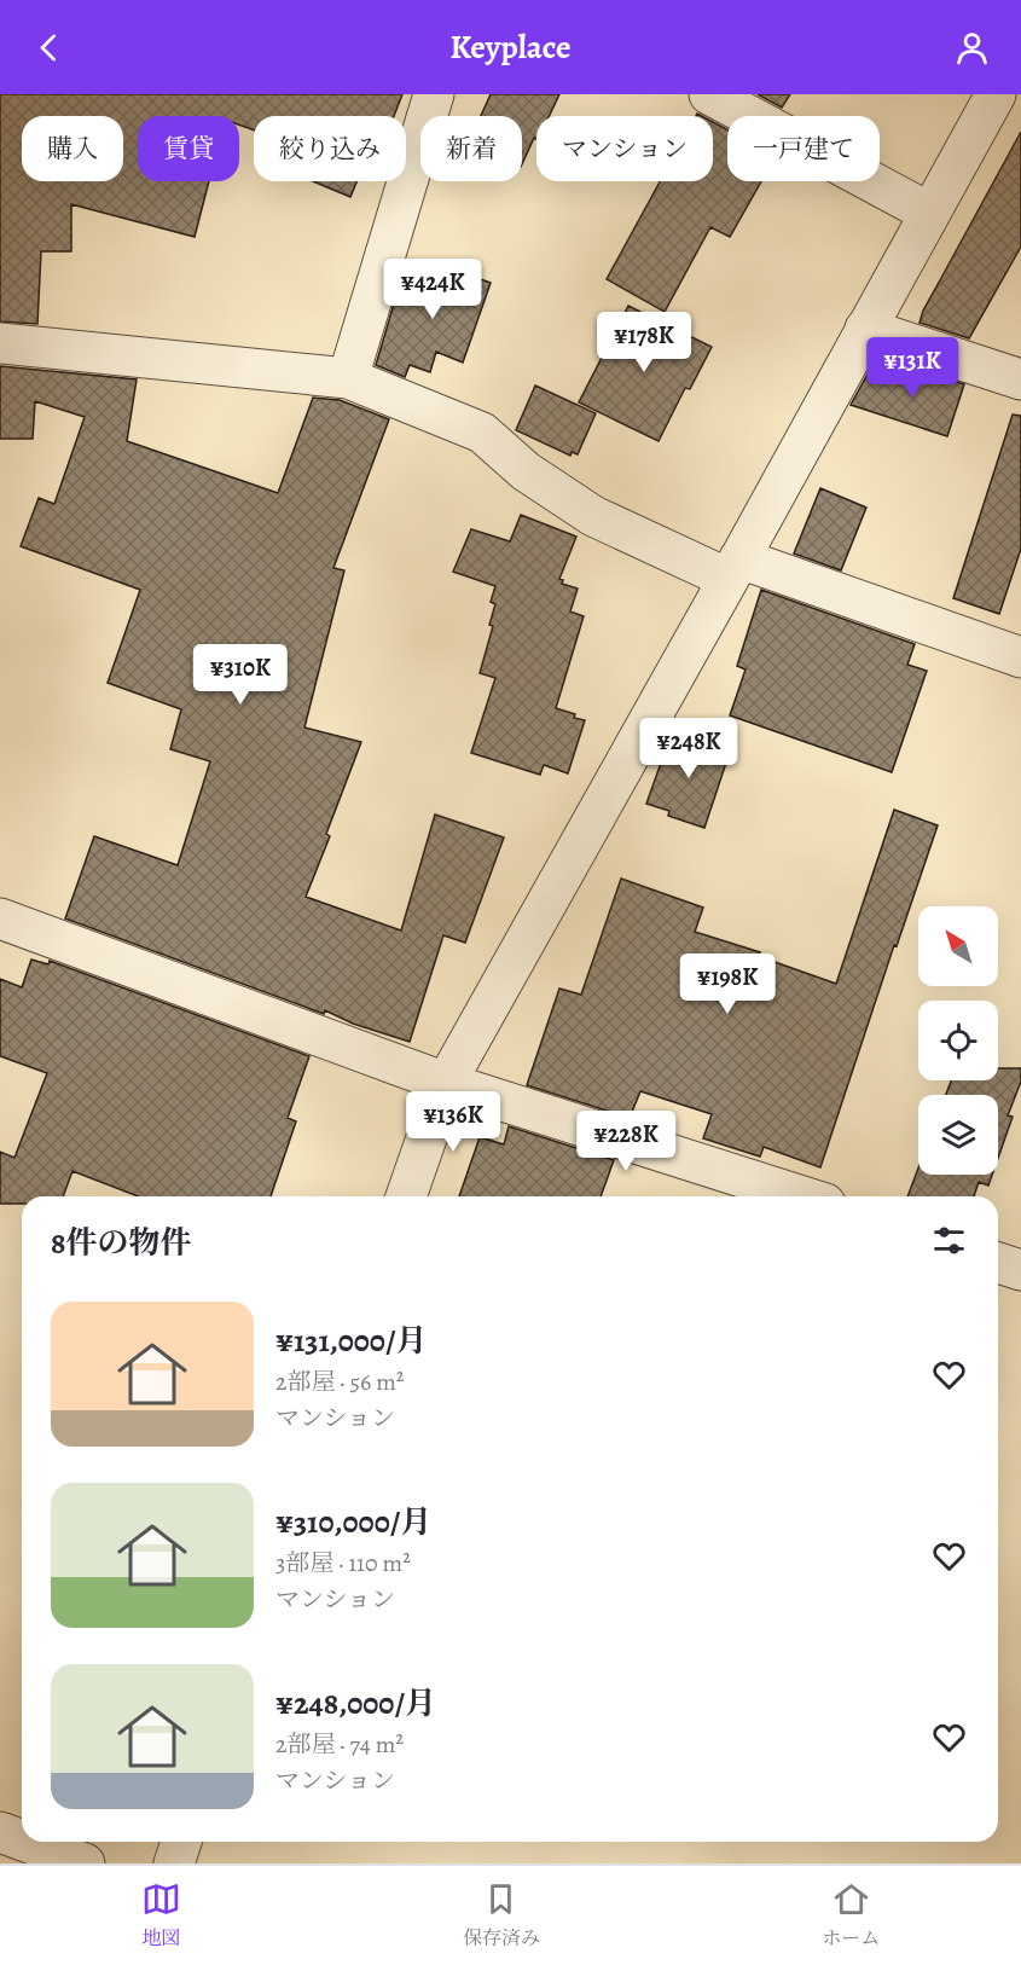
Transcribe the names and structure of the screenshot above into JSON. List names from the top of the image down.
{
  "north": "top left",
  "page": {
    "header": "Keyplace",
    "chip": [
      "購入",
      "賃貸",
      "絞り込み",
      "新着",
      "マンション",
      "一戸建て"
    ],
    "price": [
      "¥424K",
      "¥178K",
      "¥131K",
      "¥310K",
      "¥248K",
      "¥198K",
      "¥136K",
      "¥228K"
    ],
    "heading": "8件の物件",
    "list": [
      {
        "name": "¥131,000/月",
        "note": "2部屋 · 56 m² · マンション"
      },
      {
        "name": "¥310,000/月",
        "note": "3部屋 · 110 m² · マンション"
      },
      {
        "name": "¥248,000/月",
        "note": "2部屋 · 74 m² · マンション"
      }
    ],
    "tabs": ["地図", "保存済み", "ホーム"]
  }
}
